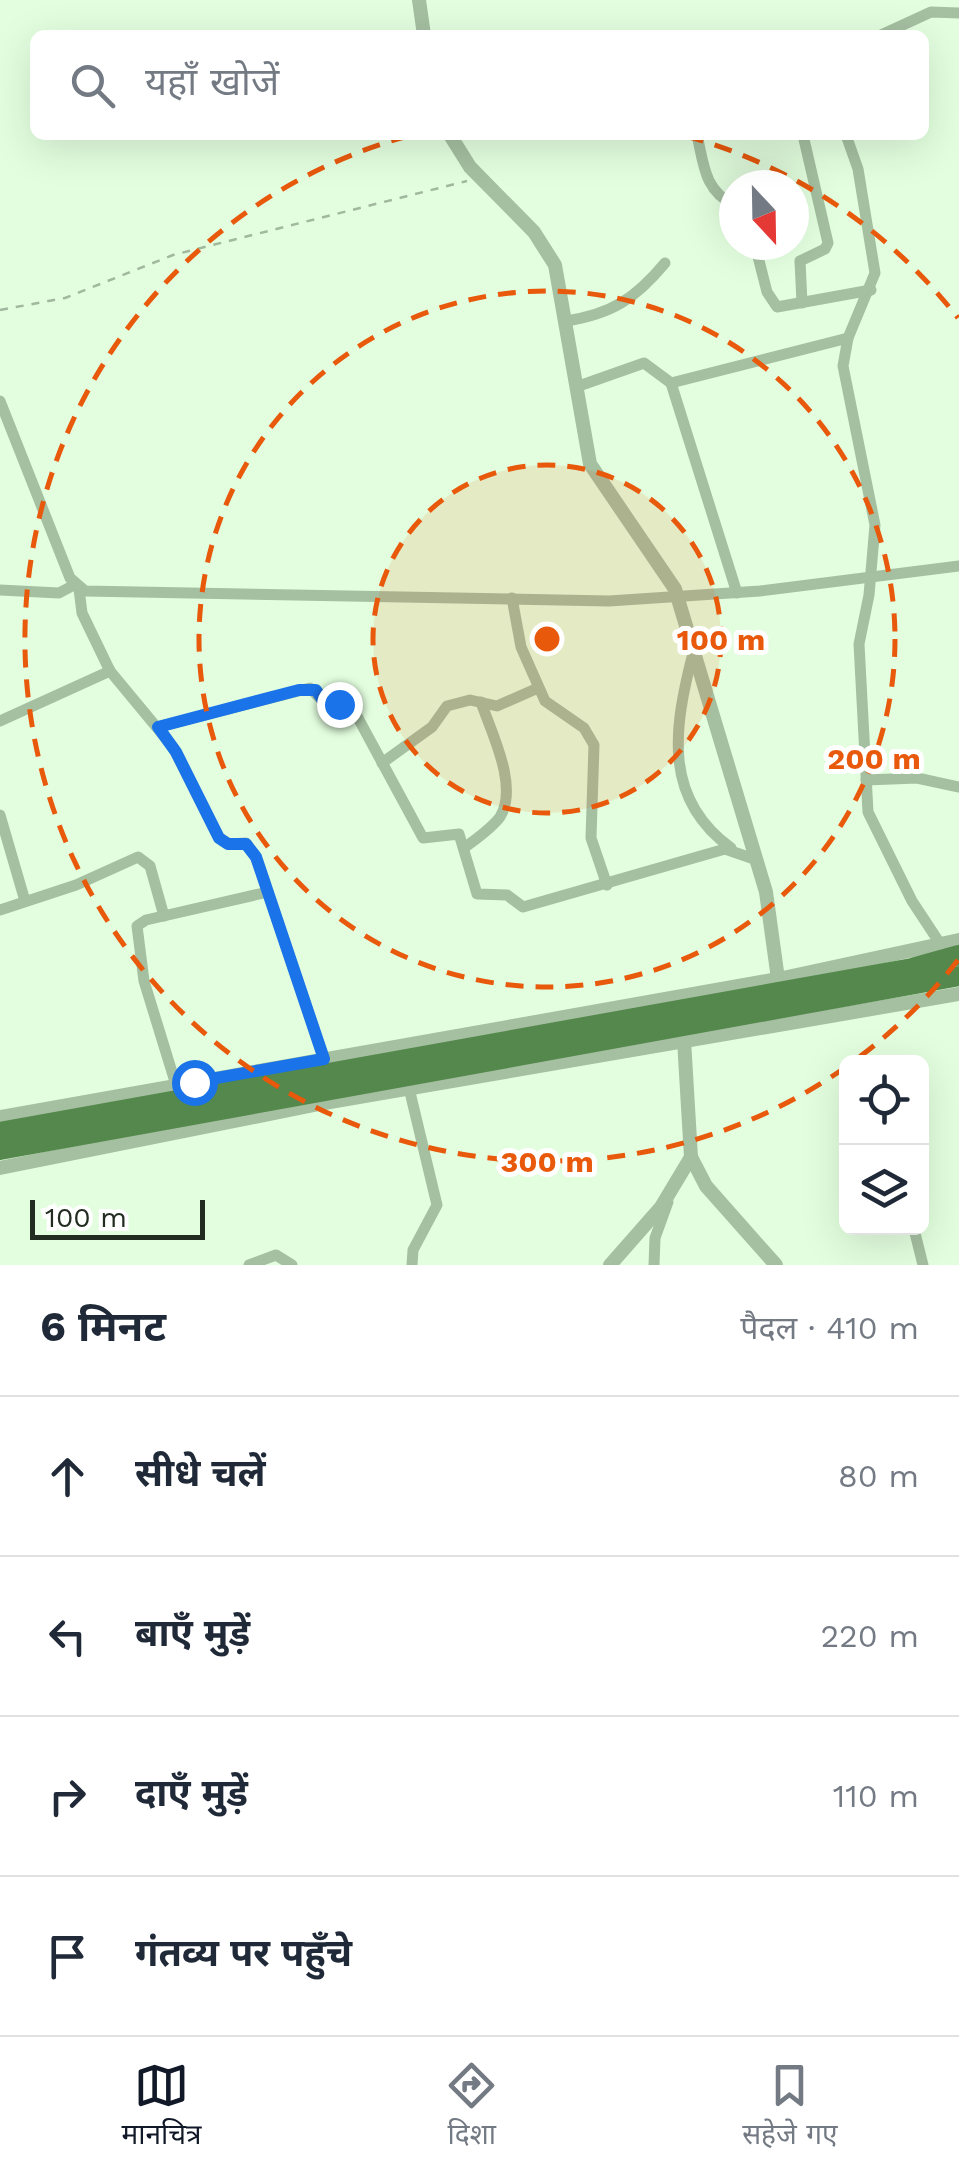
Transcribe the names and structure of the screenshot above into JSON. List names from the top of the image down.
{
  "scale_bar": "100 m",
  "north": "bottom",
  "page": {
    "search": "यहाँ खोजें",
    "scale": "100 m",
    "heading": ["6 मिनट", "पैदल · 410 m"],
    "list": [
      ["सीधे चलें", "80 m"],
      ["बाएँ मुड़ें", "220 m"],
      ["दाएँ मुड़ें", "110 m"],
      "गंतव्य पर पहुँचे"
    ],
    "nav": ["मानचित्र", "दिशा", "सहेजे गए"]
  },
  "rings": ["100 m", "200 m", "300 m"]
}
